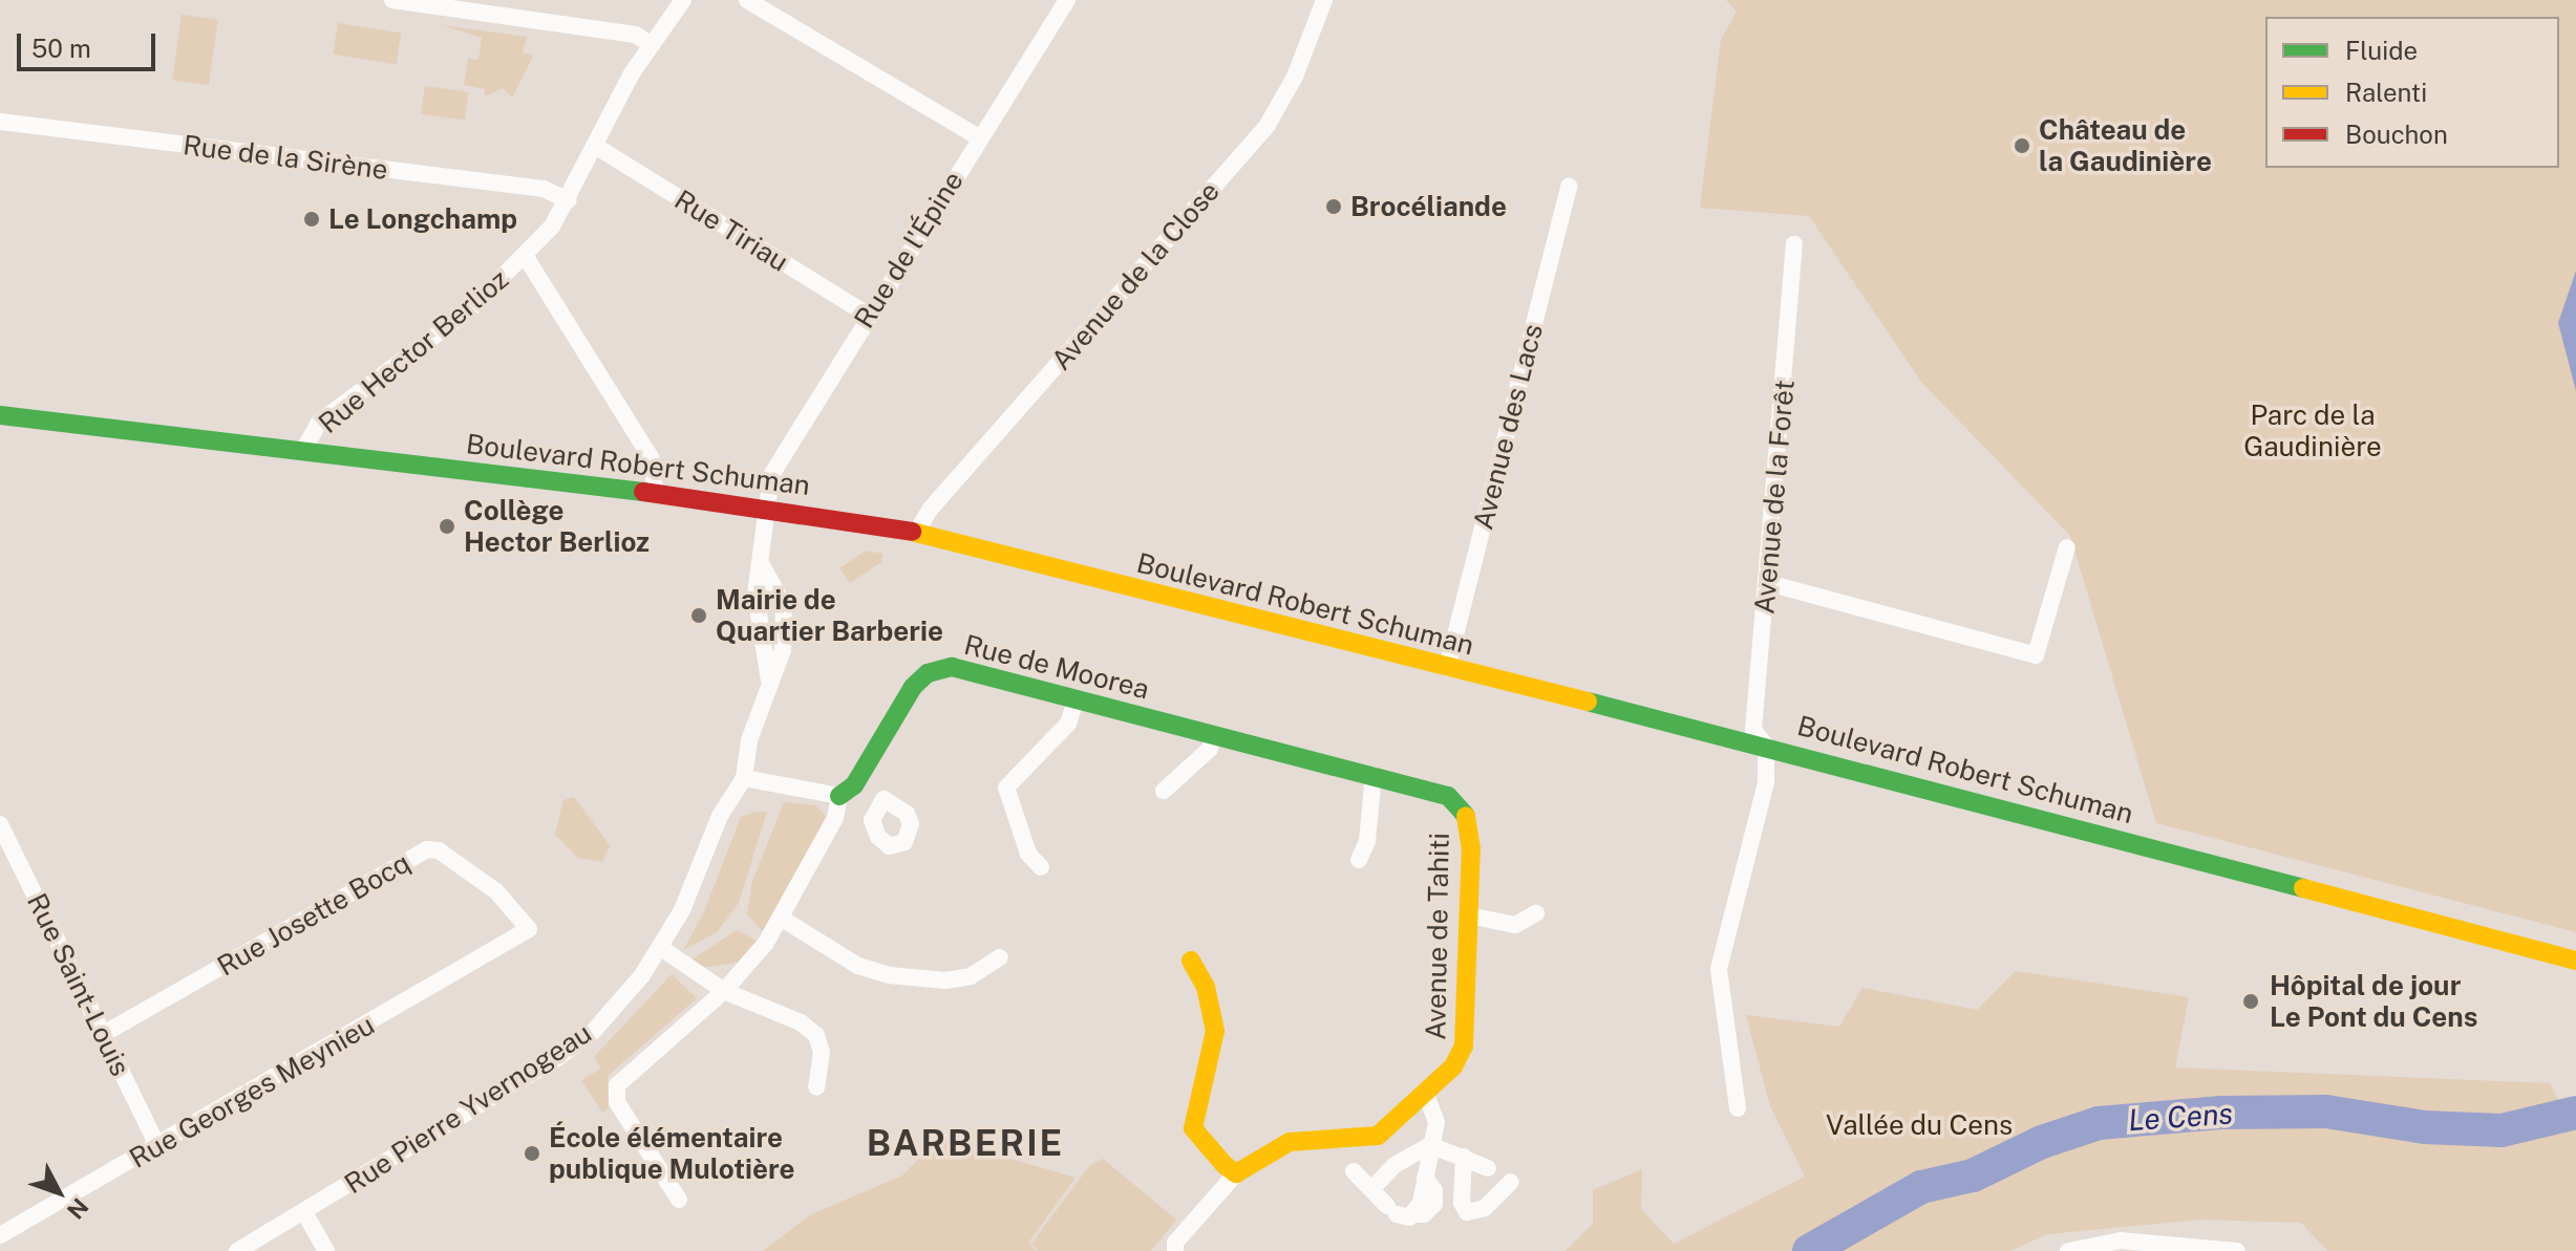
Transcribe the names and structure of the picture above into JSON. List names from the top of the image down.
{
  "streets": {
    "main road": ["Boulevard Robert Schuman", "Rue de Moorea", "Avenue de Tahiti"],
    "street": [
      "Rue de la Sirène",
      "Rue Tiriau",
      "Rue de l'Épine",
      "Avenue de la Close",
      "Rue Hector Berlioz",
      "Avenue des Lacs",
      "Avenue de la Forêt",
      "Rue Josette Bocq",
      "Rue Saint-Louis",
      "Rue Georges Meynieu",
      "Rue Pierre Yvernogeau"
    ]
  },
  "crossings": [
    ["Rue de la Sirène", "Rue Hector Berlioz"],
    ["Rue Tiriau", "Rue de l'Épine"],
    ["Rue Tiriau", "Rue Hector Berlioz"],
    ["Rue de l'Épine", "Boulevard Robert Schuman"],
    ["Rue de l'Épine", "Rue Pierre Yvernogeau"],
    ["Avenue de la Close", "Boulevard Robert Schuman"],
    ["Rue Hector Berlioz", "Boulevard Robert Schuman"],
    ["Avenue des Lacs", "Boulevard Robert Schuman"],
    ["Boulevard Robert Schuman", "Avenue de la Forêt"],
    ["Boulevard Robert Schuman", "Rue Pierre Yvernogeau"],
    ["Rue de Moorea", "Avenue de Tahiti"],
    ["Rue Josette Bocq", "Rue Saint-Louis"],
    ["Rue Josette Bocq", "Rue Georges Meynieu"],
    ["Rue Saint-Louis", "Rue Georges Meynieu"]
  ],
  "districts": ["BARBERIE"],
  "water": ["Le Cens"],
  "parks": ["Parc de la Gaudinière", "Vallée du Cens"],
  "places": [
    "Château de la Gaudinière",
    "Brocéliande",
    "Le Longchamp",
    "Collège Hector Berlioz",
    "Mairie de Quartier Barberie",
    "Hôpital de jour Le Pont du Cens",
    "École élémentaire publique Mulotière"
  ],
  "legend": ["Fluide", "Ralenti", "Bouchon"],
  "scale_bar": "50 m",
  "north": "bottom right"
}
